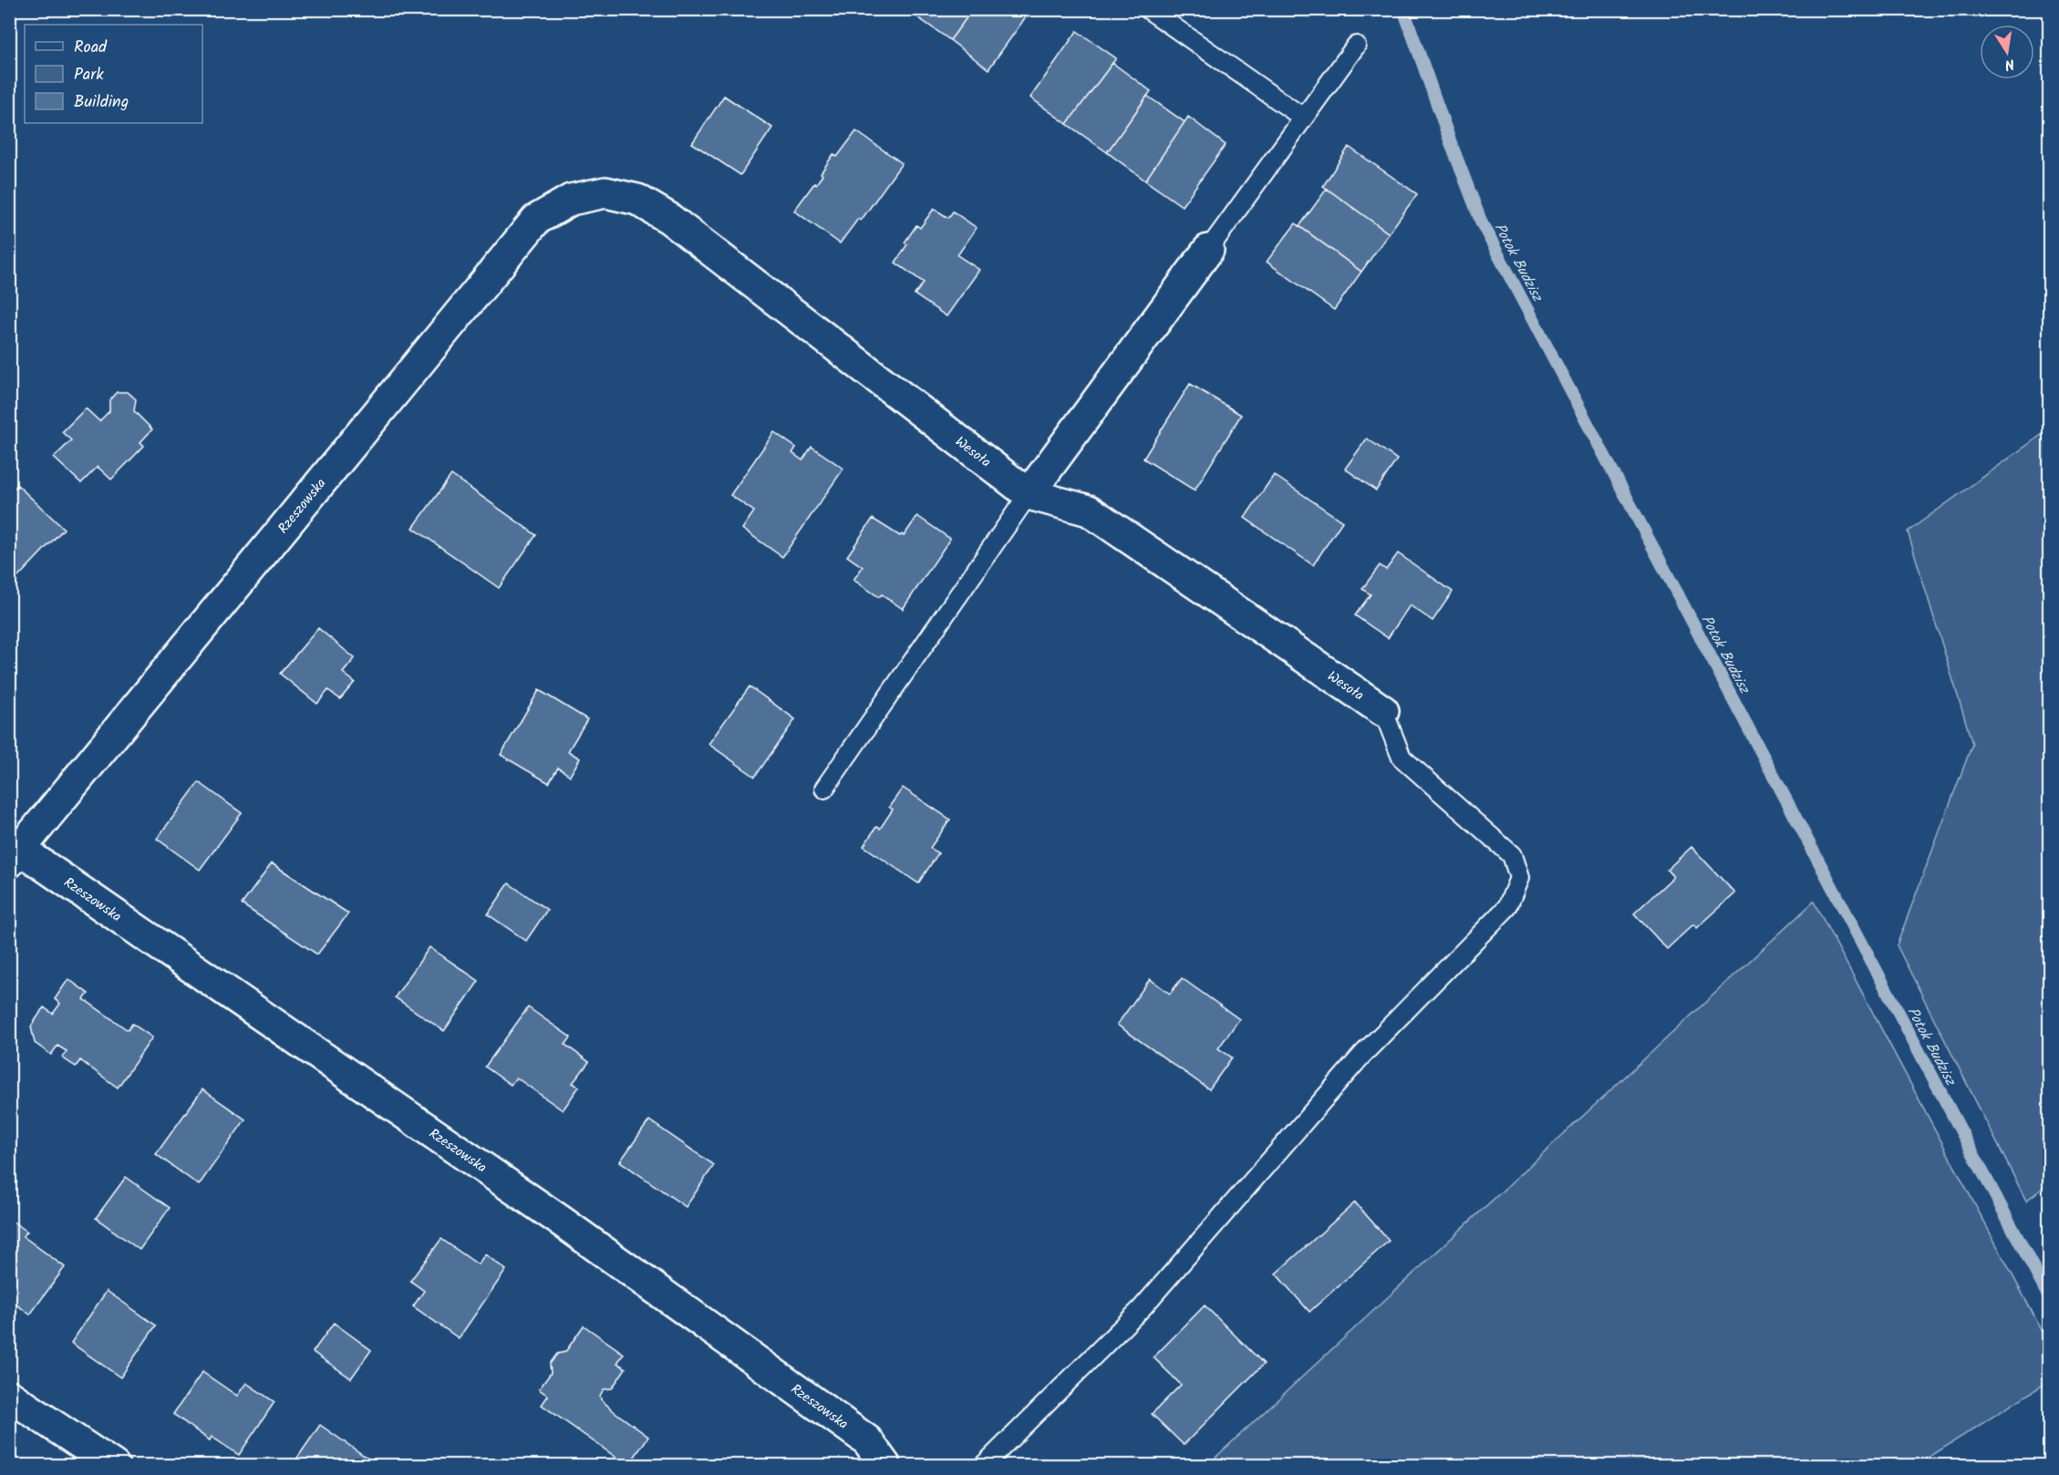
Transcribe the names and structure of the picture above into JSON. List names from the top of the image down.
{
  "streets": {
    "street": ["Wesoła", "Rzeszowska"]
  },
  "crossings": [
    ["Wesoła", "Rzeszowska"]
  ],
  "water": ["Potok Budzisz"],
  "legend": ["Road", "Park", "Building"],
  "north": "bottom"
}
